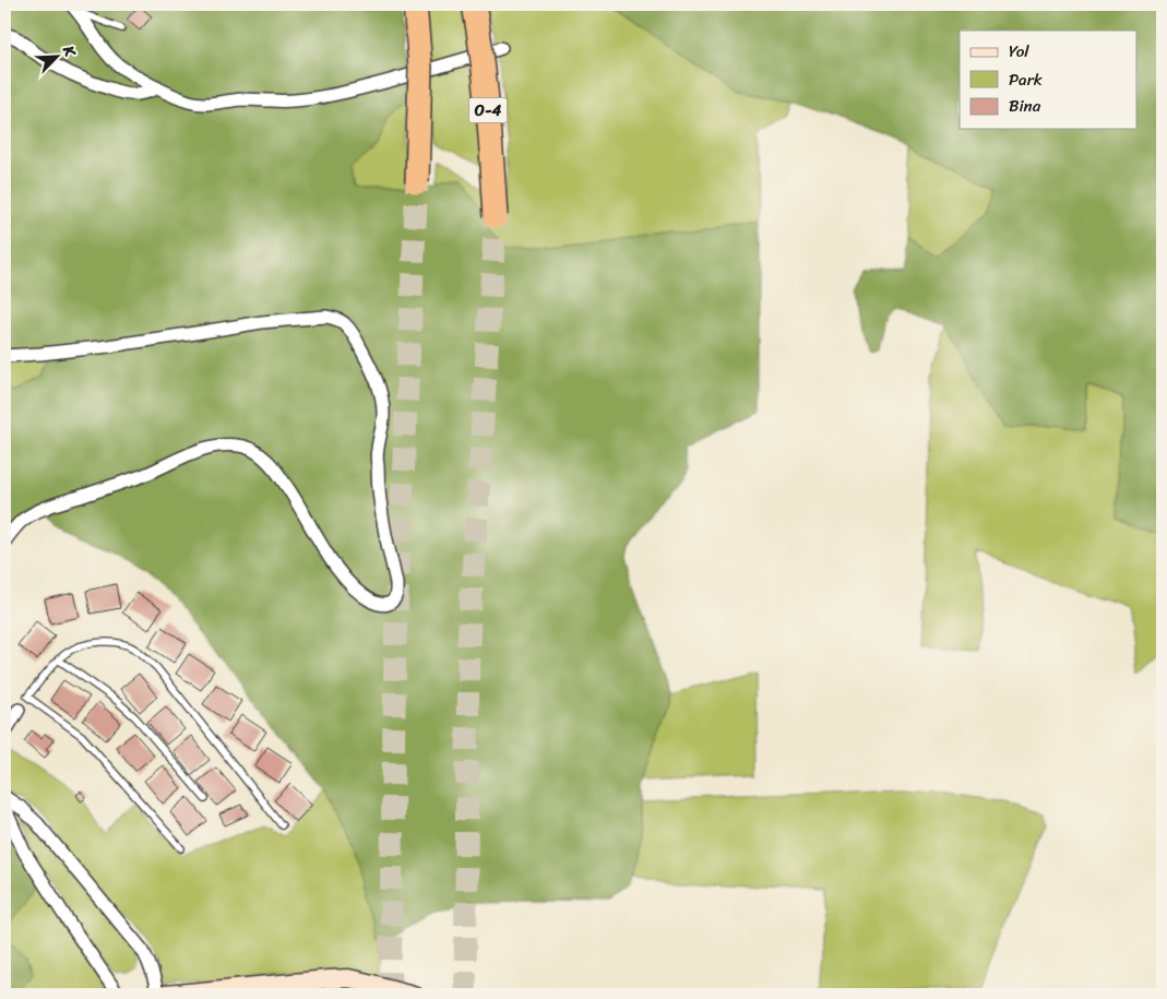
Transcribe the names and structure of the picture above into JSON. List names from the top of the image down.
{
  "streets": {
    "highway": ["O-4"]
  },
  "legend": ["Yol", "Park", "Bina"],
  "north": "top right"
}
